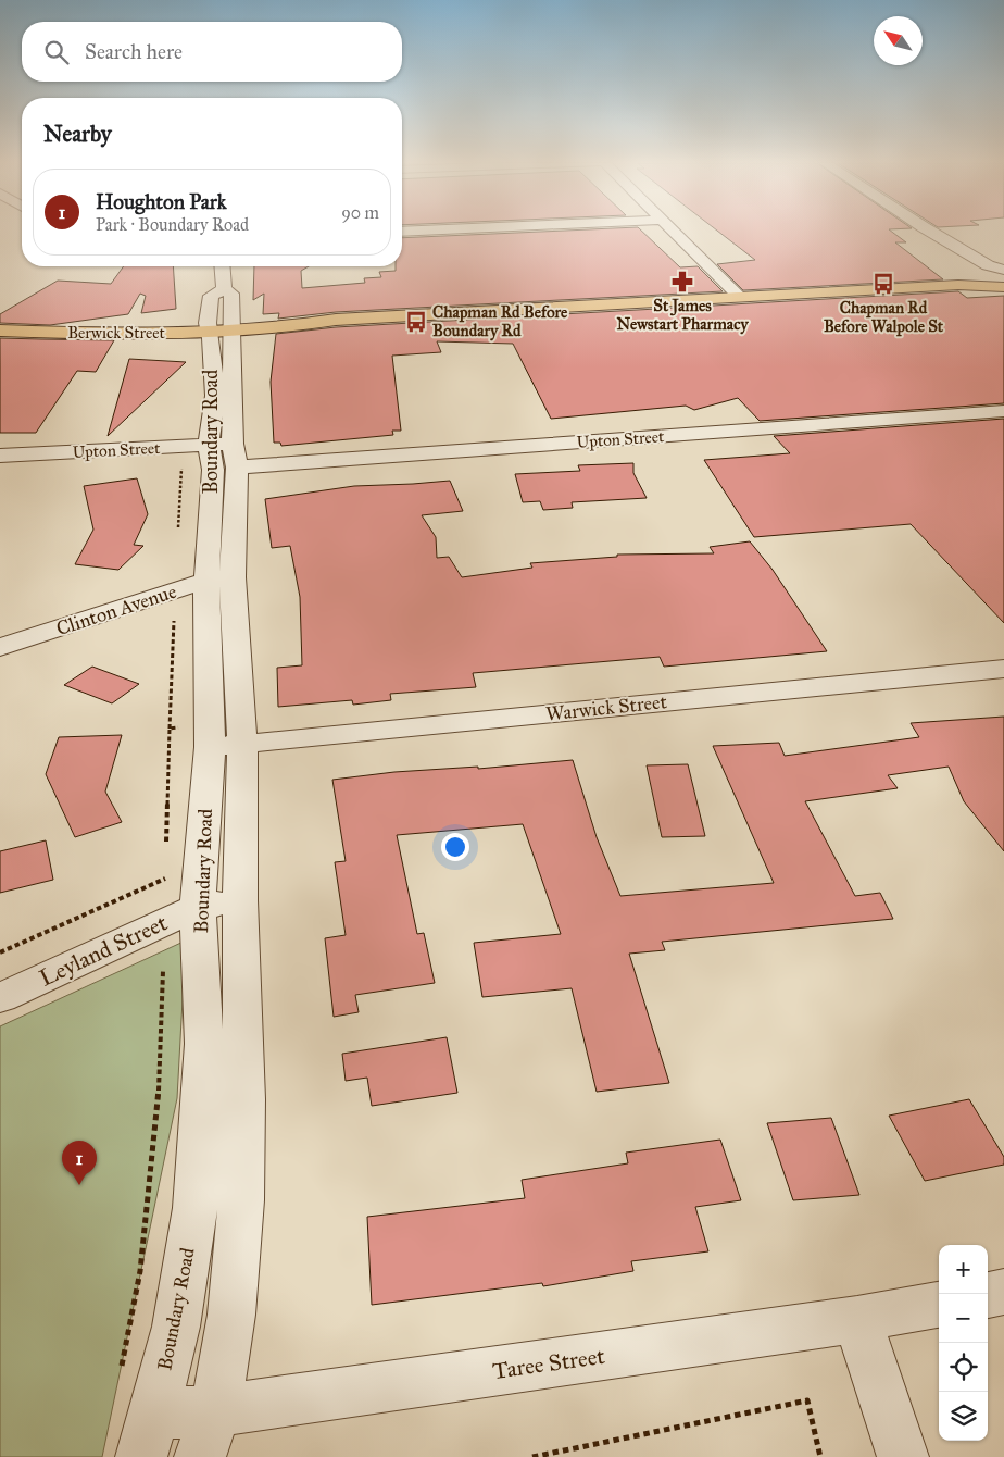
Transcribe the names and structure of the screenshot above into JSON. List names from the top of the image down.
{
  "streets": {
    "main road": ["Berwick Street"],
    "street": [
      "Boundary Road",
      "Upton Street",
      "Clinton Avenue",
      "Warwick Street",
      "Leyland Street",
      "Taree Street"
    ]
  },
  "crossings": [
    ["Berwick Street", "Boundary Road"],
    ["Boundary Road", "Upton Street"],
    ["Boundary Road", "Clinton Avenue"],
    ["Boundary Road", "Warwick Street"],
    ["Boundary Road", "Leyland Street"],
    ["Boundary Road", "Taree Street"]
  ],
  "places": {
    "pharmacy": ["St James Newstart Pharmacy"],
    "bus stop": ["Chapman Rd Before Walpole St", "Chapman Rd Before Boundary Rd"]
  },
  "north": "top left",
  "page": {
    "search": "Search here",
    "heading": "Nearby",
    "list": [
      {
        "mark": "1",
        "name": "Houghton Park",
        "note": "Park · Boundary Road",
        "value": "90 m"
      }
    ],
    "pins": "1",
    "map_buttons": ["+", "−"]
  }
}
